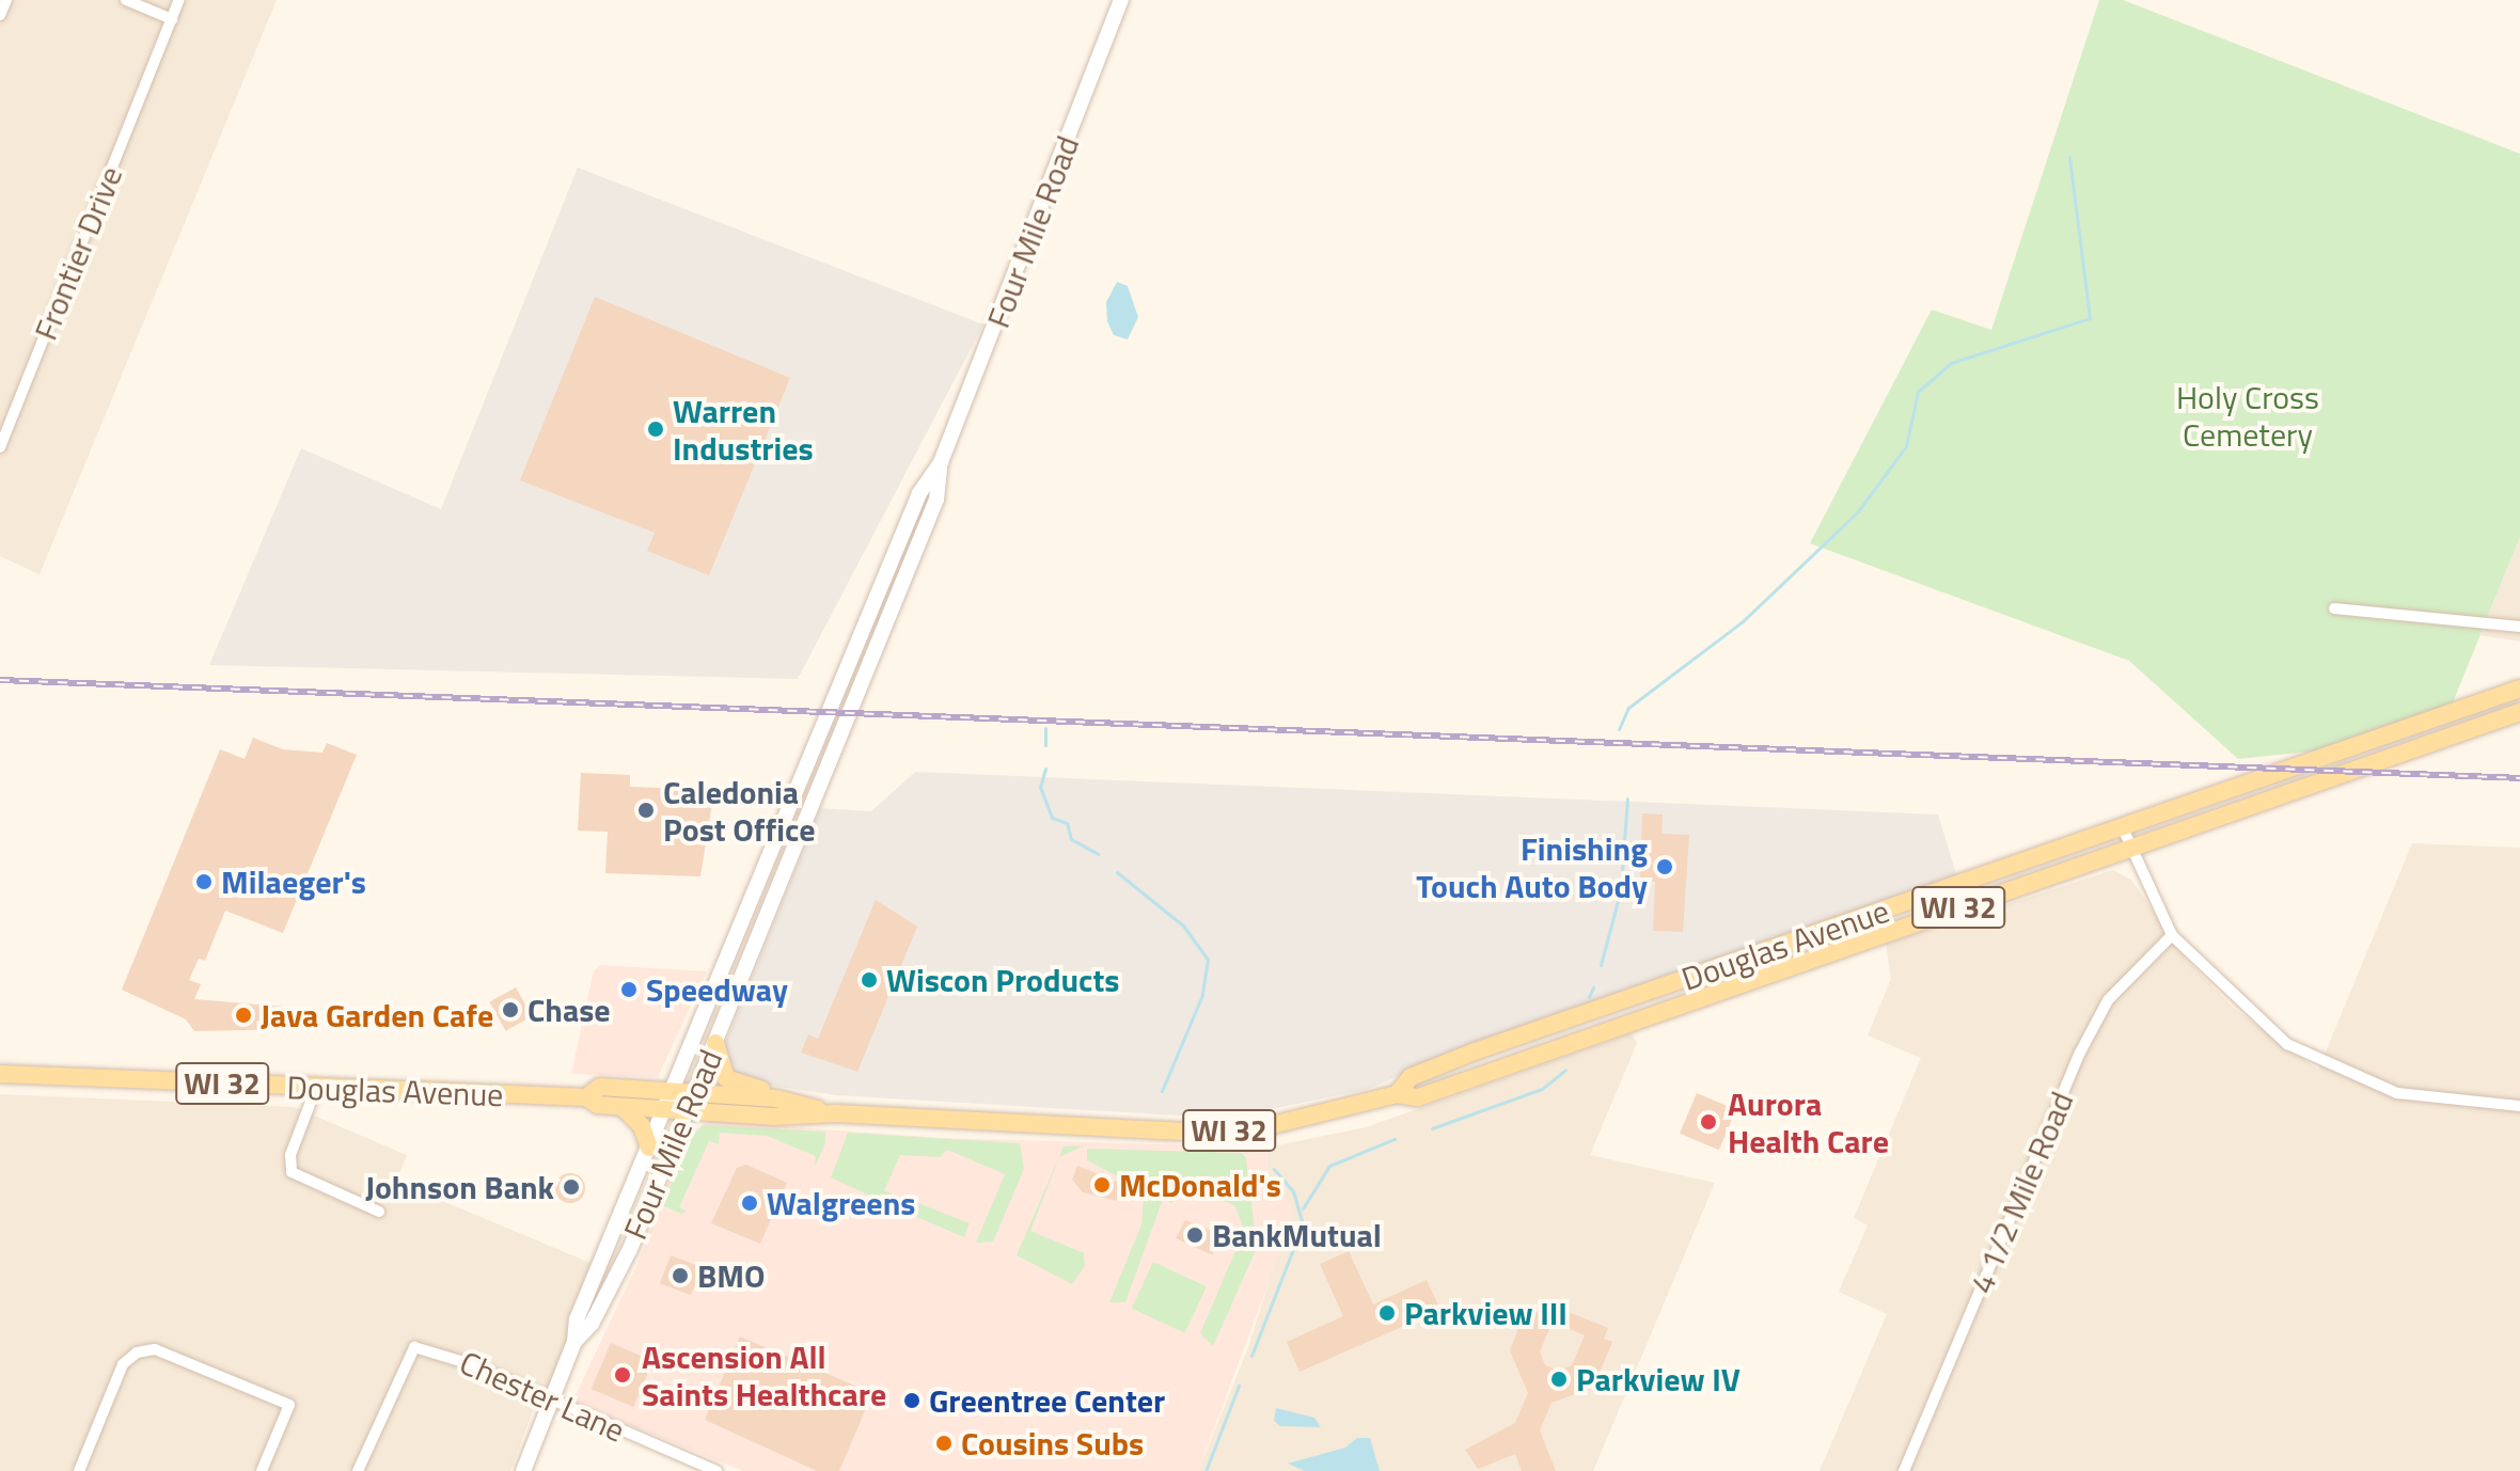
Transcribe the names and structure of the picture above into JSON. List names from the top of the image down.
{
  "streets": {
    "main road": ["WI 32", "Douglas Avenue"],
    "street": [
      "Four Mile Road",
      "Frontier Drive",
      "4 1/2 Mile Road",
      "Chester Lane"
    ]
  },
  "crossings": [
    ["Four Mile Road", "Douglas Avenue"],
    ["Four Mile Road", "Chester Lane"]
  ],
  "parks": ["Holy Cross Cemetery"],
  "places": [
    "Warren Industries",
    "Caledonia Post Office",
    "Finishing Touch Auto Body",
    "Milaeger's",
    "Wiscon Products",
    "Speedway",
    "Chase",
    "Java Garden Cafe",
    "Aurora Health Care",
    "McDonald's",
    "Johnson Bank",
    "Walgreens",
    "BankMutual",
    "BMO",
    "Parkview III",
    "Ascension All Saints Healthcare",
    "Parkview IV",
    "Greentree Center",
    "Cousins Subs"
  ]
}
